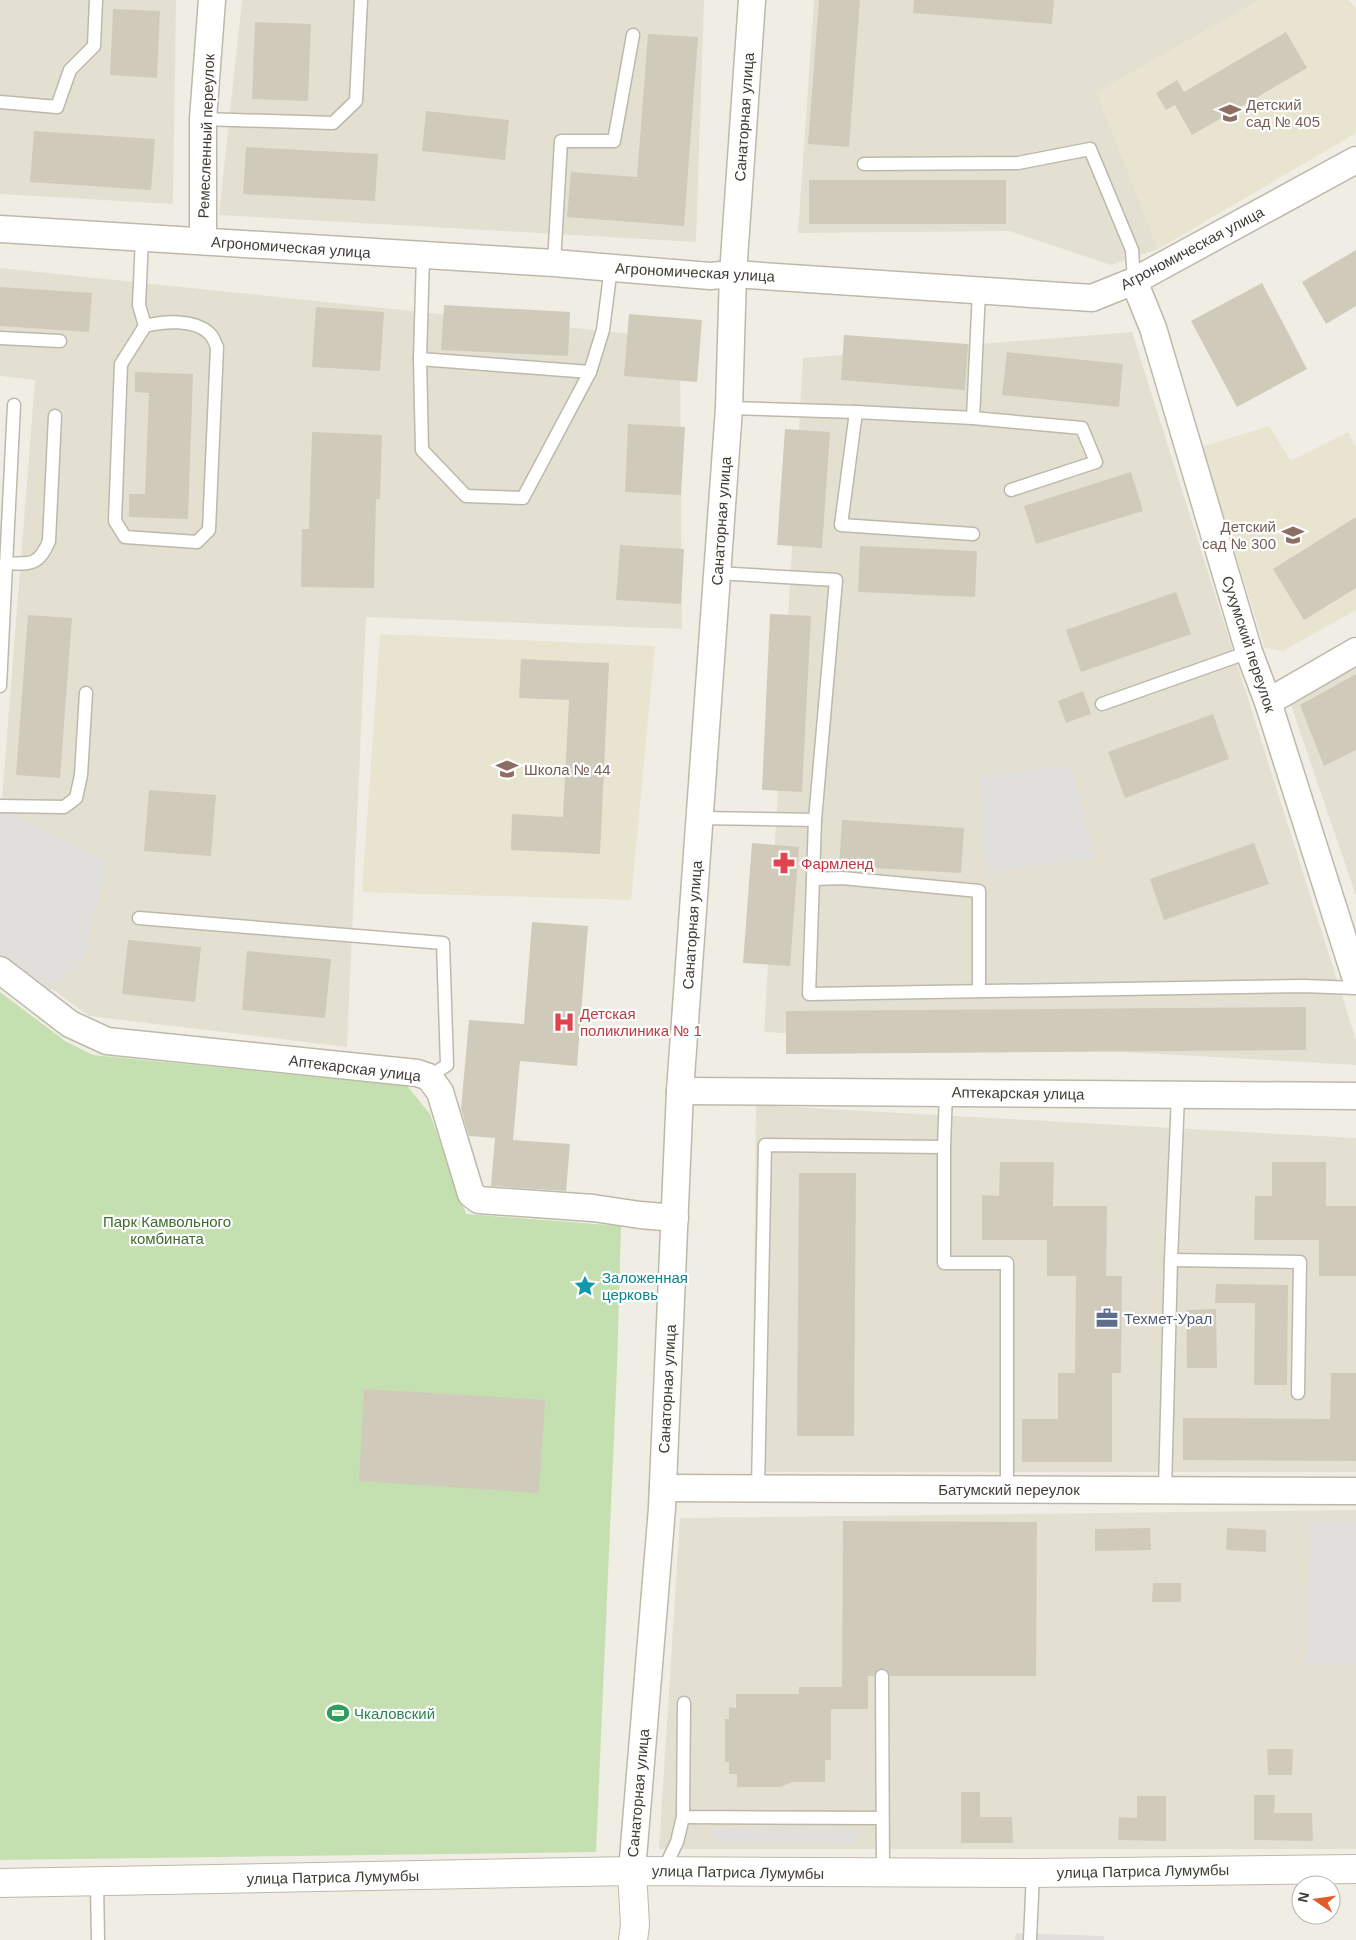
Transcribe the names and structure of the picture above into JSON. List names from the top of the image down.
{
  "streets": {
    "street": [
      "Санаторная улица",
      "Ремесленный переулок",
      "Агрономическая улица",
      "Сухумский переулок",
      "Аптекарская улица",
      "Батумский переулок",
      "улица Патриса Лумумбы"
    ]
  },
  "crossings": [
    ["Санаторная улица", "Агрономическая улица"],
    ["Санаторная улица", "Аптекарская улица"],
    ["Санаторная улица", "Батумский переулок"],
    ["Санаторная улица", "улица Патриса Лумумбы"],
    ["Ремесленный переулок", "Агрономическая улица"],
    ["Агрономическая улица", "Сухумский переулок"]
  ],
  "parks": ["Парк Камвольного комбината"],
  "places": {
    "school or university": ["Детский сад № 405", "Детский сад № 300", "Школа № 44"],
    "pharmacy": ["Фармленд"],
    "hospital": ["Детская поликлиника № 1"],
    "place": ["Заложенная церковь"],
    "office": ["Техмет-Урал"],
    "sports": ["Чкаловский"]
  },
  "north": "left"
}
